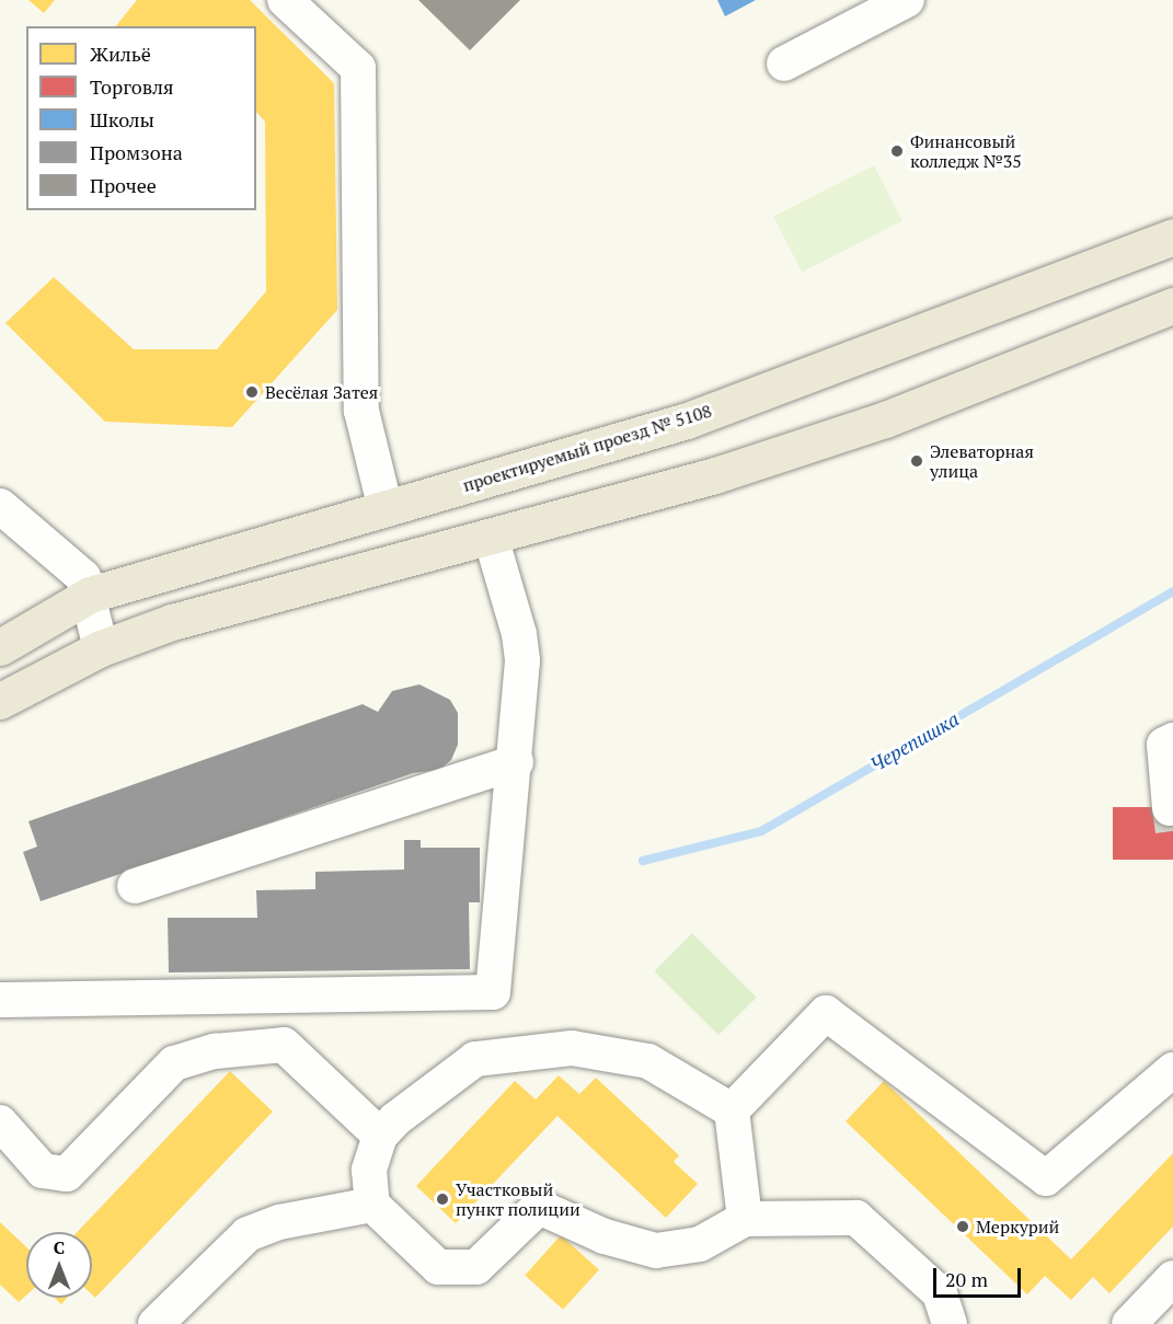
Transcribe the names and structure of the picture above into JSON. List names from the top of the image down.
{
  "streets": {
    "main road": ["проектируемый проезд № 5108"]
  },
  "water": ["Черепишка"],
  "places": [
    "Финансовый колледж №35",
    "Весёлая Затея",
    "Элеваторная улица",
    "Участковый пункт полиции",
    "Меркурий"
  ],
  "legend": [
    "Жильё",
    "Торговля",
    "Школы",
    "Промзона",
    "Прочее"
  ],
  "scale_bar": "20 m",
  "north": "top"
}
